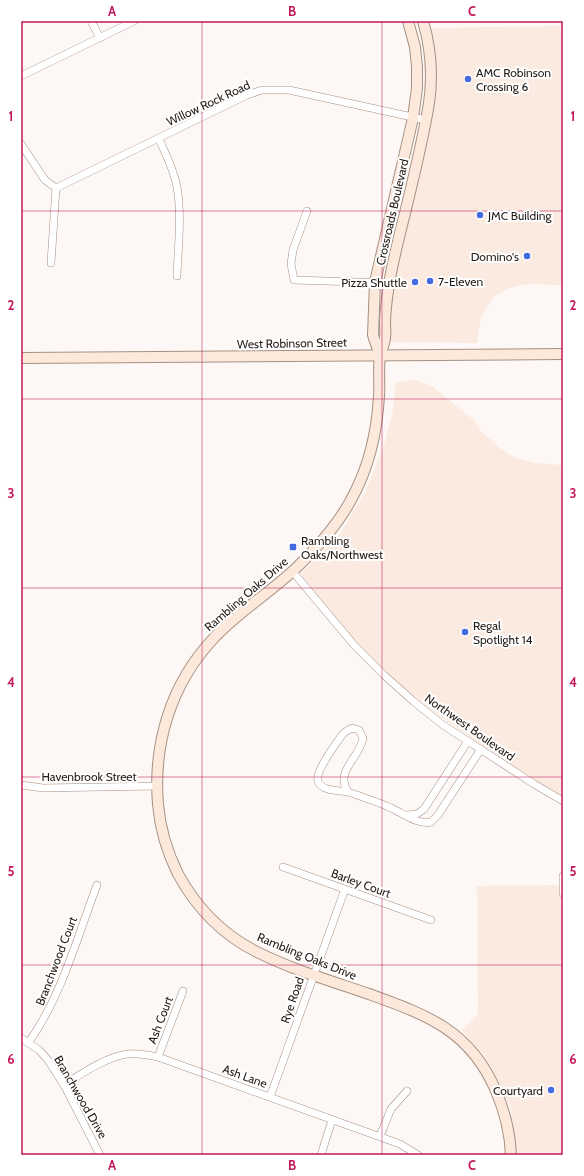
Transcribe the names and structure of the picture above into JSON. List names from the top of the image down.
{
  "streets": {
    "street": [
      "Willow Rock Road",
      "Crossroads Boulevard",
      "West Robinson Street",
      "Rambling Oaks Drive",
      "Northwest Boulevard",
      "Havenbrook Street",
      "Barley Court",
      "Branchwood Court",
      "Rye Road",
      "Ash Court",
      "Ash Lane",
      "Branchwood Drive"
    ]
  },
  "crossings": [
    ["Willow Rock Road", "Crossroads Boulevard"],
    ["Crossroads Boulevard", "West Robinson Street"],
    ["Crossroads Boulevard", "Rambling Oaks Drive"],
    ["West Robinson Street", "Rambling Oaks Drive"],
    ["Rambling Oaks Drive", "Northwest Boulevard"],
    ["Rambling Oaks Drive", "Havenbrook Street"],
    ["Rambling Oaks Drive", "Rye Road"],
    ["Barley Court", "Rye Road"],
    ["Branchwood Court", "Branchwood Drive"],
    ["Rye Road", "Ash Lane"],
    ["Ash Court", "Ash Lane"],
    ["Ash Lane", "Branchwood Drive"]
  ],
  "places": {
    "other": [
      "AMC Robinson Crossing 6",
      "JMC Building",
      "Domino's",
      "7-Eleven",
      "Pizza Shuttle",
      "Regal Spotlight 14",
      "Courtyard"
    ],
    "transit": ["Rambling Oaks/Northwest"]
  },
  "grid": {
    "columns": ["A", "B", "C"],
    "rows": [
      "1",
      "2",
      "3",
      "4",
      "5",
      "6"
    ]
  }
}
